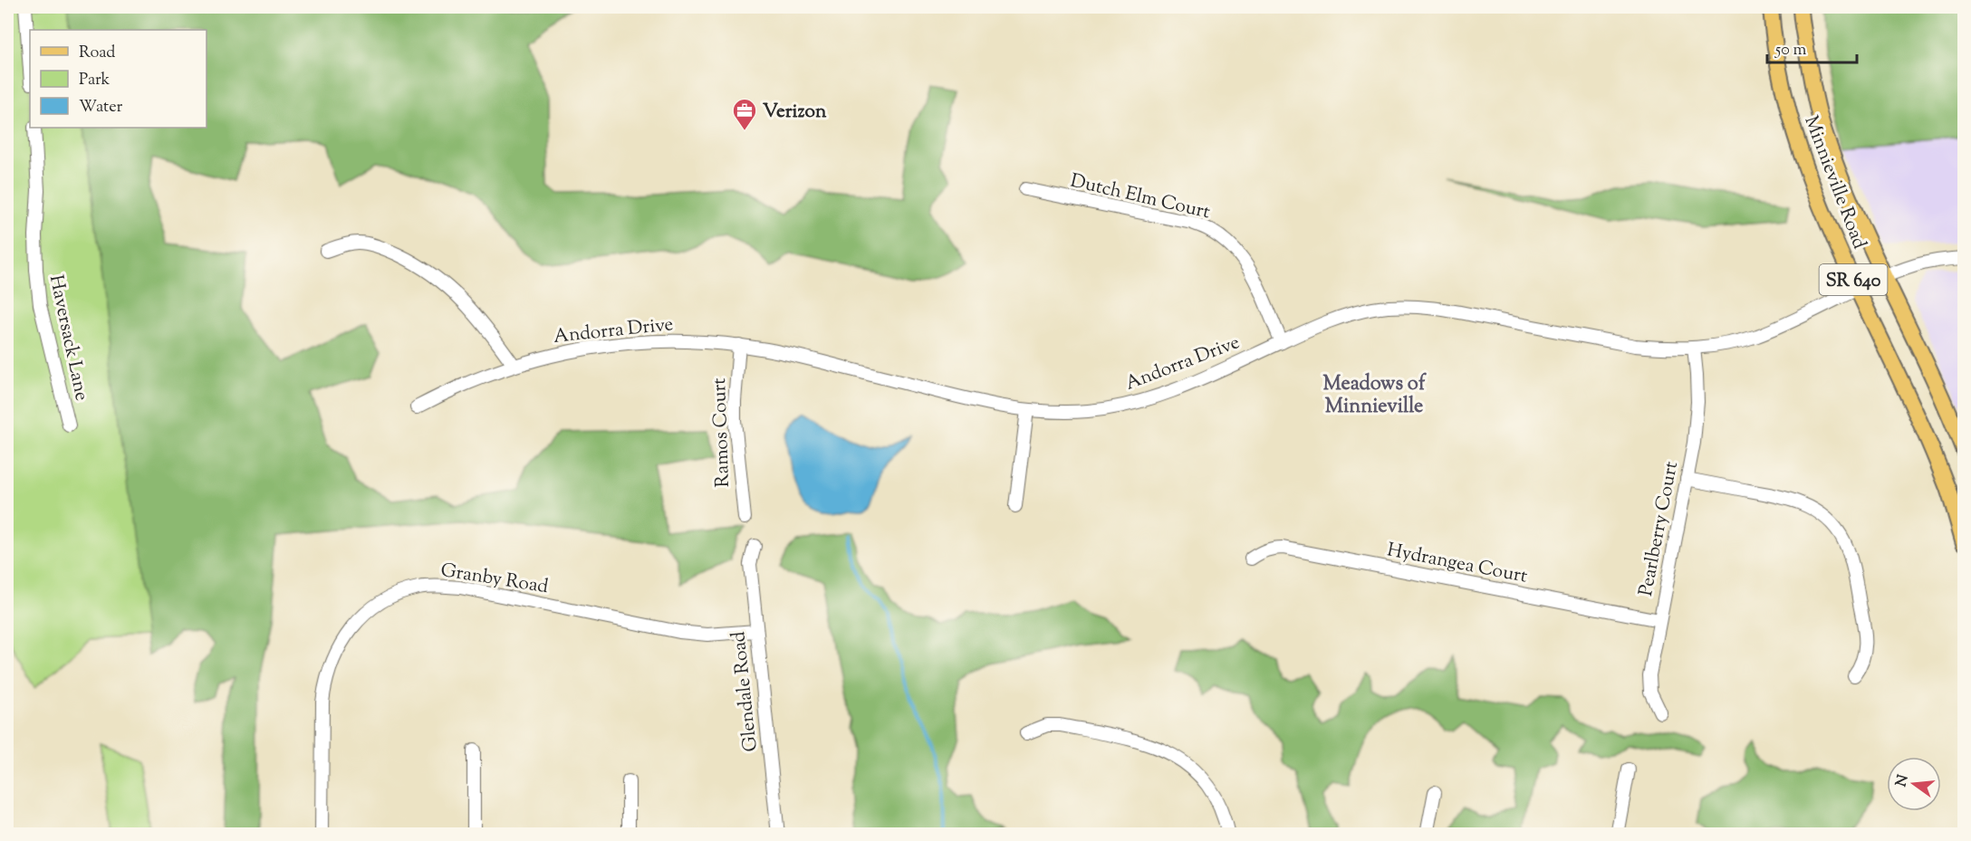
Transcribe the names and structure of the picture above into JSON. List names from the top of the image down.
{
  "streets": {
    "main road": ["Minnieville Road", "SR 640"],
    "street": [
      "Dutch Elm Court",
      "Andorra Drive",
      "Haversack Lane",
      "Ramos Court",
      "Pearlberry Court",
      "Hydrangea Court",
      "Granby Road",
      "Glendale Road"
    ]
  },
  "crossings": [
    ["Minnieville Road", "Andorra Drive"],
    ["Dutch Elm Court", "Andorra Drive"],
    ["Andorra Drive", "Ramos Court"],
    ["Andorra Drive", "Pearlberry Court"],
    ["Pearlberry Court", "Hydrangea Court"],
    ["Granby Road", "Glendale Road"]
  ],
  "districts": ["Meadows of Minnieville"],
  "places": {
    "office": ["Verizon"]
  },
  "legend": ["Road", "Park", "Water"],
  "scale_bar": "50 m",
  "north": "left"
}
